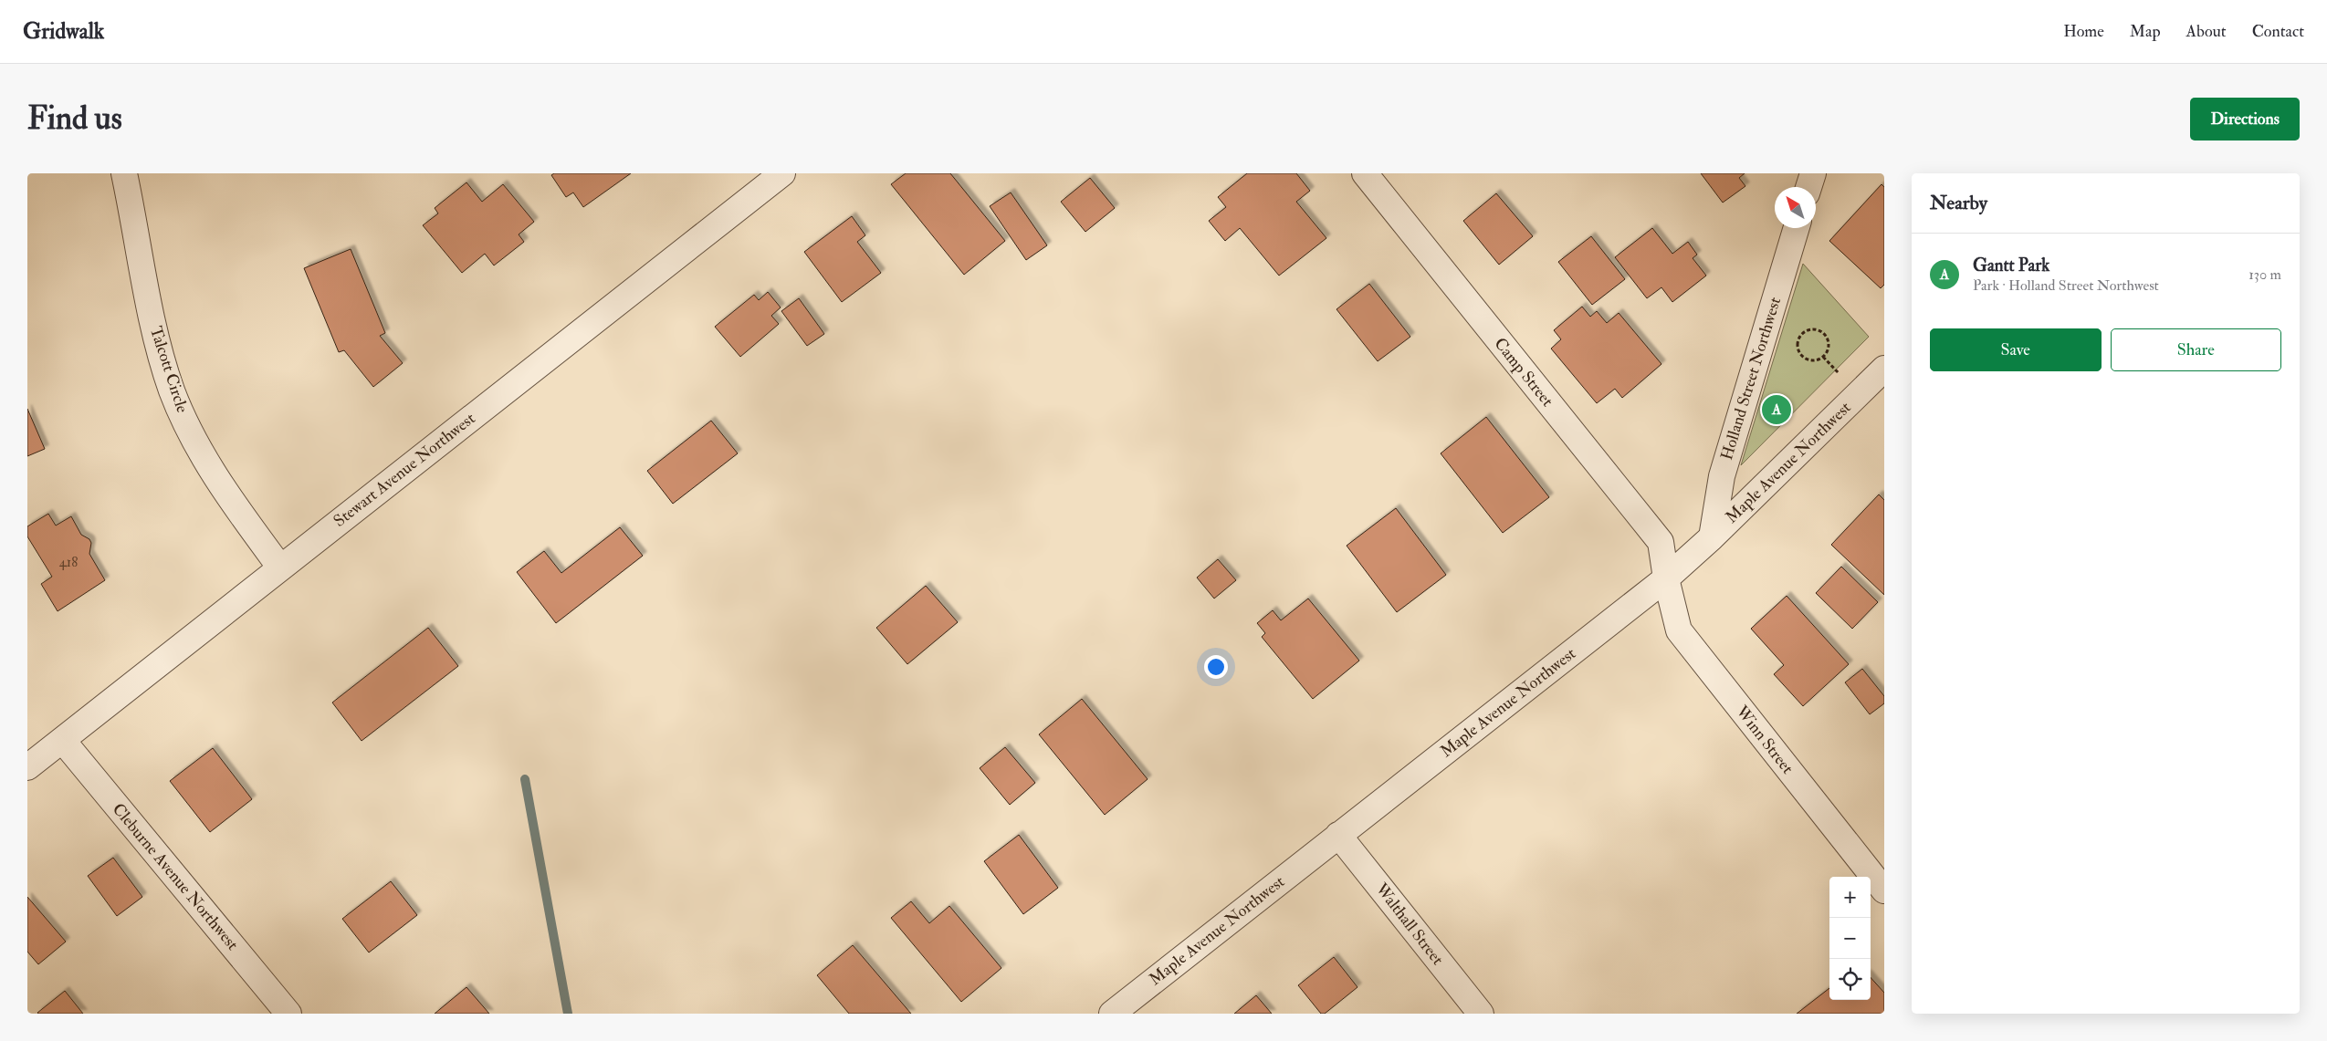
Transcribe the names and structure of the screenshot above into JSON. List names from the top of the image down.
{
  "streets": {
    "street": [
      "Talcott Circle",
      "Camp Street",
      "Holland Street Northwest",
      "Maple Avenue Northwest",
      "Stewart Avenue Northwest",
      "Winn Street",
      "Cleburne Avenue Northwest",
      "Walthall Street"
    ]
  },
  "crossings": [
    ["Talcott Circle", "Stewart Avenue Northwest"],
    ["Camp Street", "Maple Avenue Northwest"],
    ["Camp Street", "Winn Street"],
    ["Holland Street Northwest", "Maple Avenue Northwest"],
    ["Maple Avenue Northwest", "Winn Street"],
    ["Maple Avenue Northwest", "Walthall Street"],
    ["Stewart Avenue Northwest", "Cleburne Avenue Northwest"]
  ],
  "house_numbers": ["418"],
  "north": "top left",
  "page": {
    "header": "Gridwalk",
    "nav": [
      "Home",
      "Map",
      "About",
      "Contact"
    ],
    "buttons": [
      "Directions",
      ["Save", "Share"]
    ],
    "title": "Find us",
    "heading": "Nearby",
    "list": [
      {
        "mark": "A",
        "name": "Gantt Park",
        "note": "Park · Holland Street Northwest",
        "value": "130 m"
      }
    ],
    "pins": "A",
    "map_buttons": ["+", "−"]
  }
}
